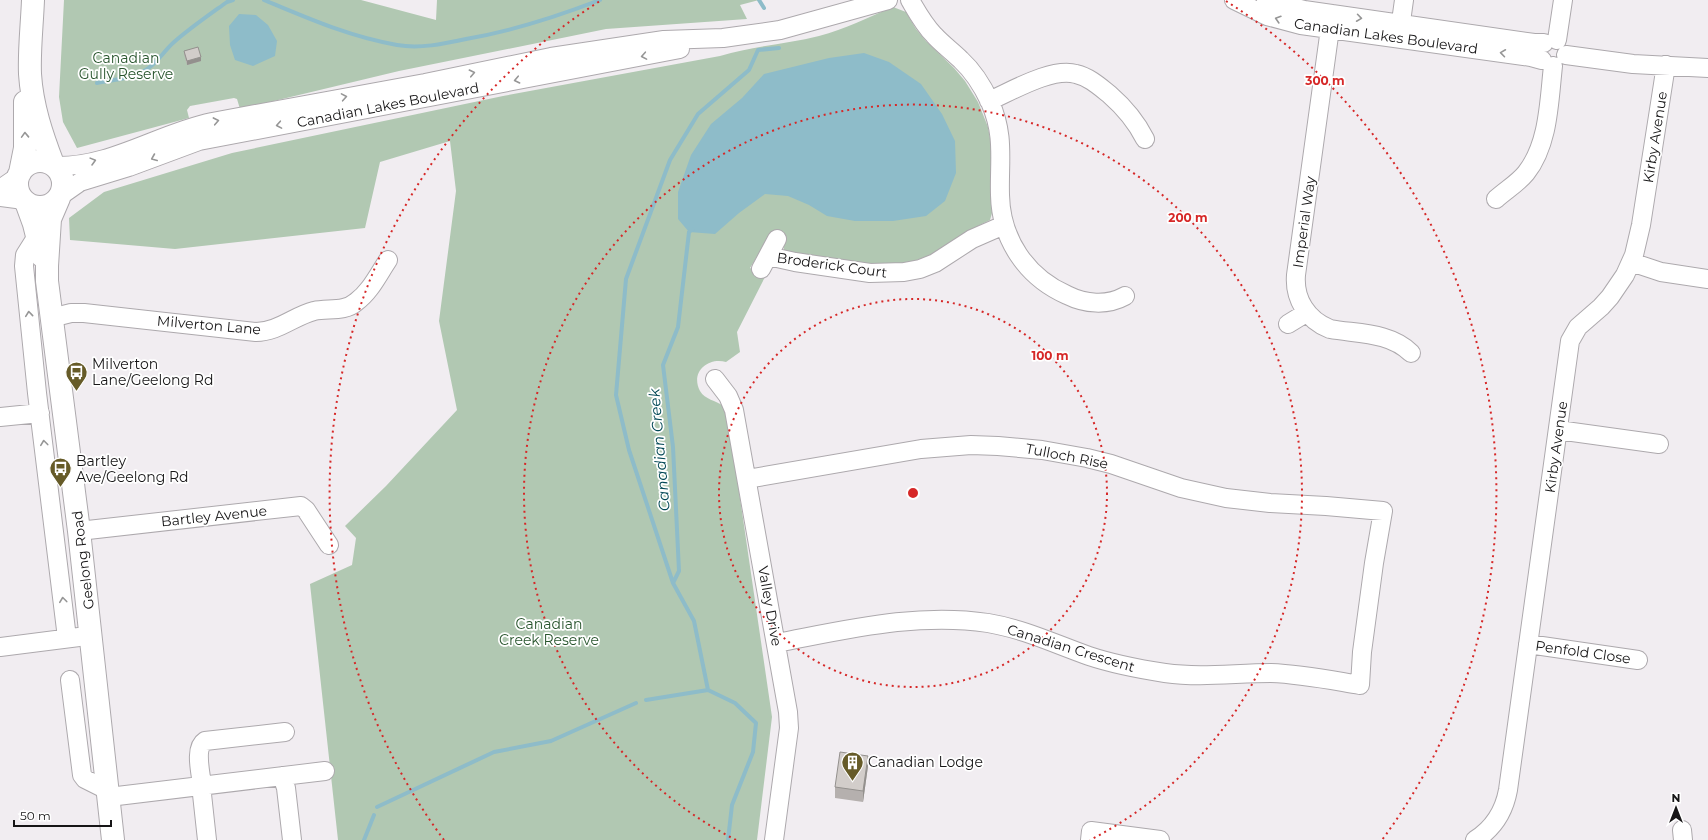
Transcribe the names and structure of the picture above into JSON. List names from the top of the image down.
{
  "streets": {
    "main road": ["Geelong Road"],
    "street": [
      "Canadian Lakes Boulevard",
      "Kirby Avenue",
      "Imperial Way",
      "Broderick Court",
      "Milverton Lane",
      "Tulloch Rise",
      "Bartley Avenue",
      "Valley Drive",
      "Canadian Crescent",
      "Penfold Close"
    ]
  },
  "crossings": [
    ["Canadian Lakes Boulevard", "Kirby Avenue"],
    ["Canadian Lakes Boulevard", "Imperial Way"],
    ["Canadian Lakes Boulevard", "Geelong Road"],
    ["Kirby Avenue", "Penfold Close"],
    ["Milverton Lane", "Geelong Road"],
    ["Tulloch Rise", "Valley Drive"],
    ["Tulloch Rise", "Canadian Crescent"],
    ["Bartley Avenue", "Geelong Road"],
    ["Valley Drive", "Canadian Crescent"]
  ],
  "water": ["Canadian Creek"],
  "parks": ["Canadian Gully Reserve", "Canadian Creek Reserve"],
  "places": {
    "bus stop": ["Milverton Lane/Geelong Rd", "Bartley Ave/Geelong Rd"],
    "building": ["Canadian Lodge"]
  },
  "scale_bar": "50 m",
  "north": "top",
  "rings": ["300 m", "200 m", "100 m"]
}
